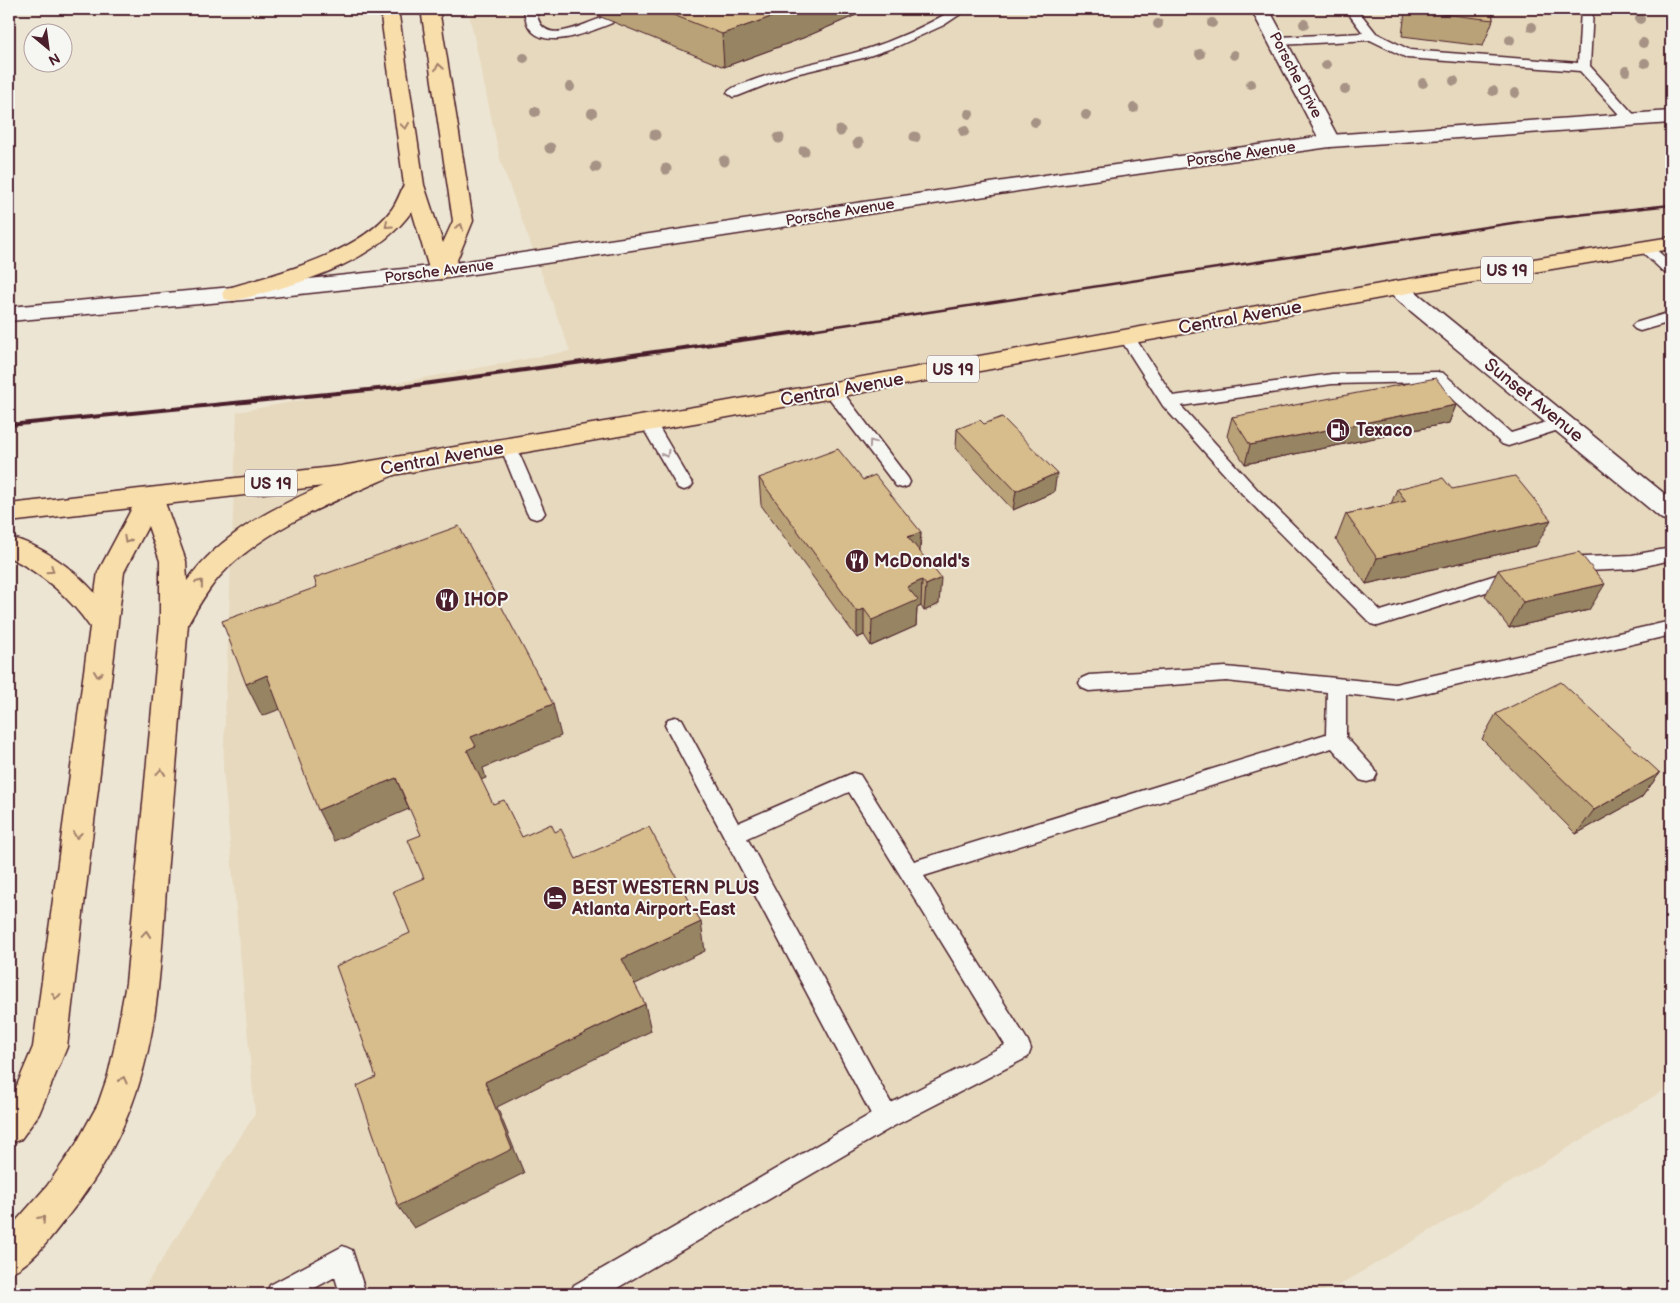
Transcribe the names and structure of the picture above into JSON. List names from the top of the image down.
{
  "streets": {
    "main road": ["US 19", "Central Avenue"],
    "street": ["Porsche Drive", "Porsche Avenue", "Sunset Avenue"]
  },
  "crossings": [
    ["Porsche Drive", "Porsche Avenue"],
    ["Central Avenue", "Sunset Avenue"]
  ],
  "places": {
    "fuel station": ["Texaco"],
    "restaurant": ["McDonald's", "IHOP"],
    "hotel": ["BEST WESTERN PLUS Atlanta Airport-East"]
  },
  "north": "bottom right"
}
